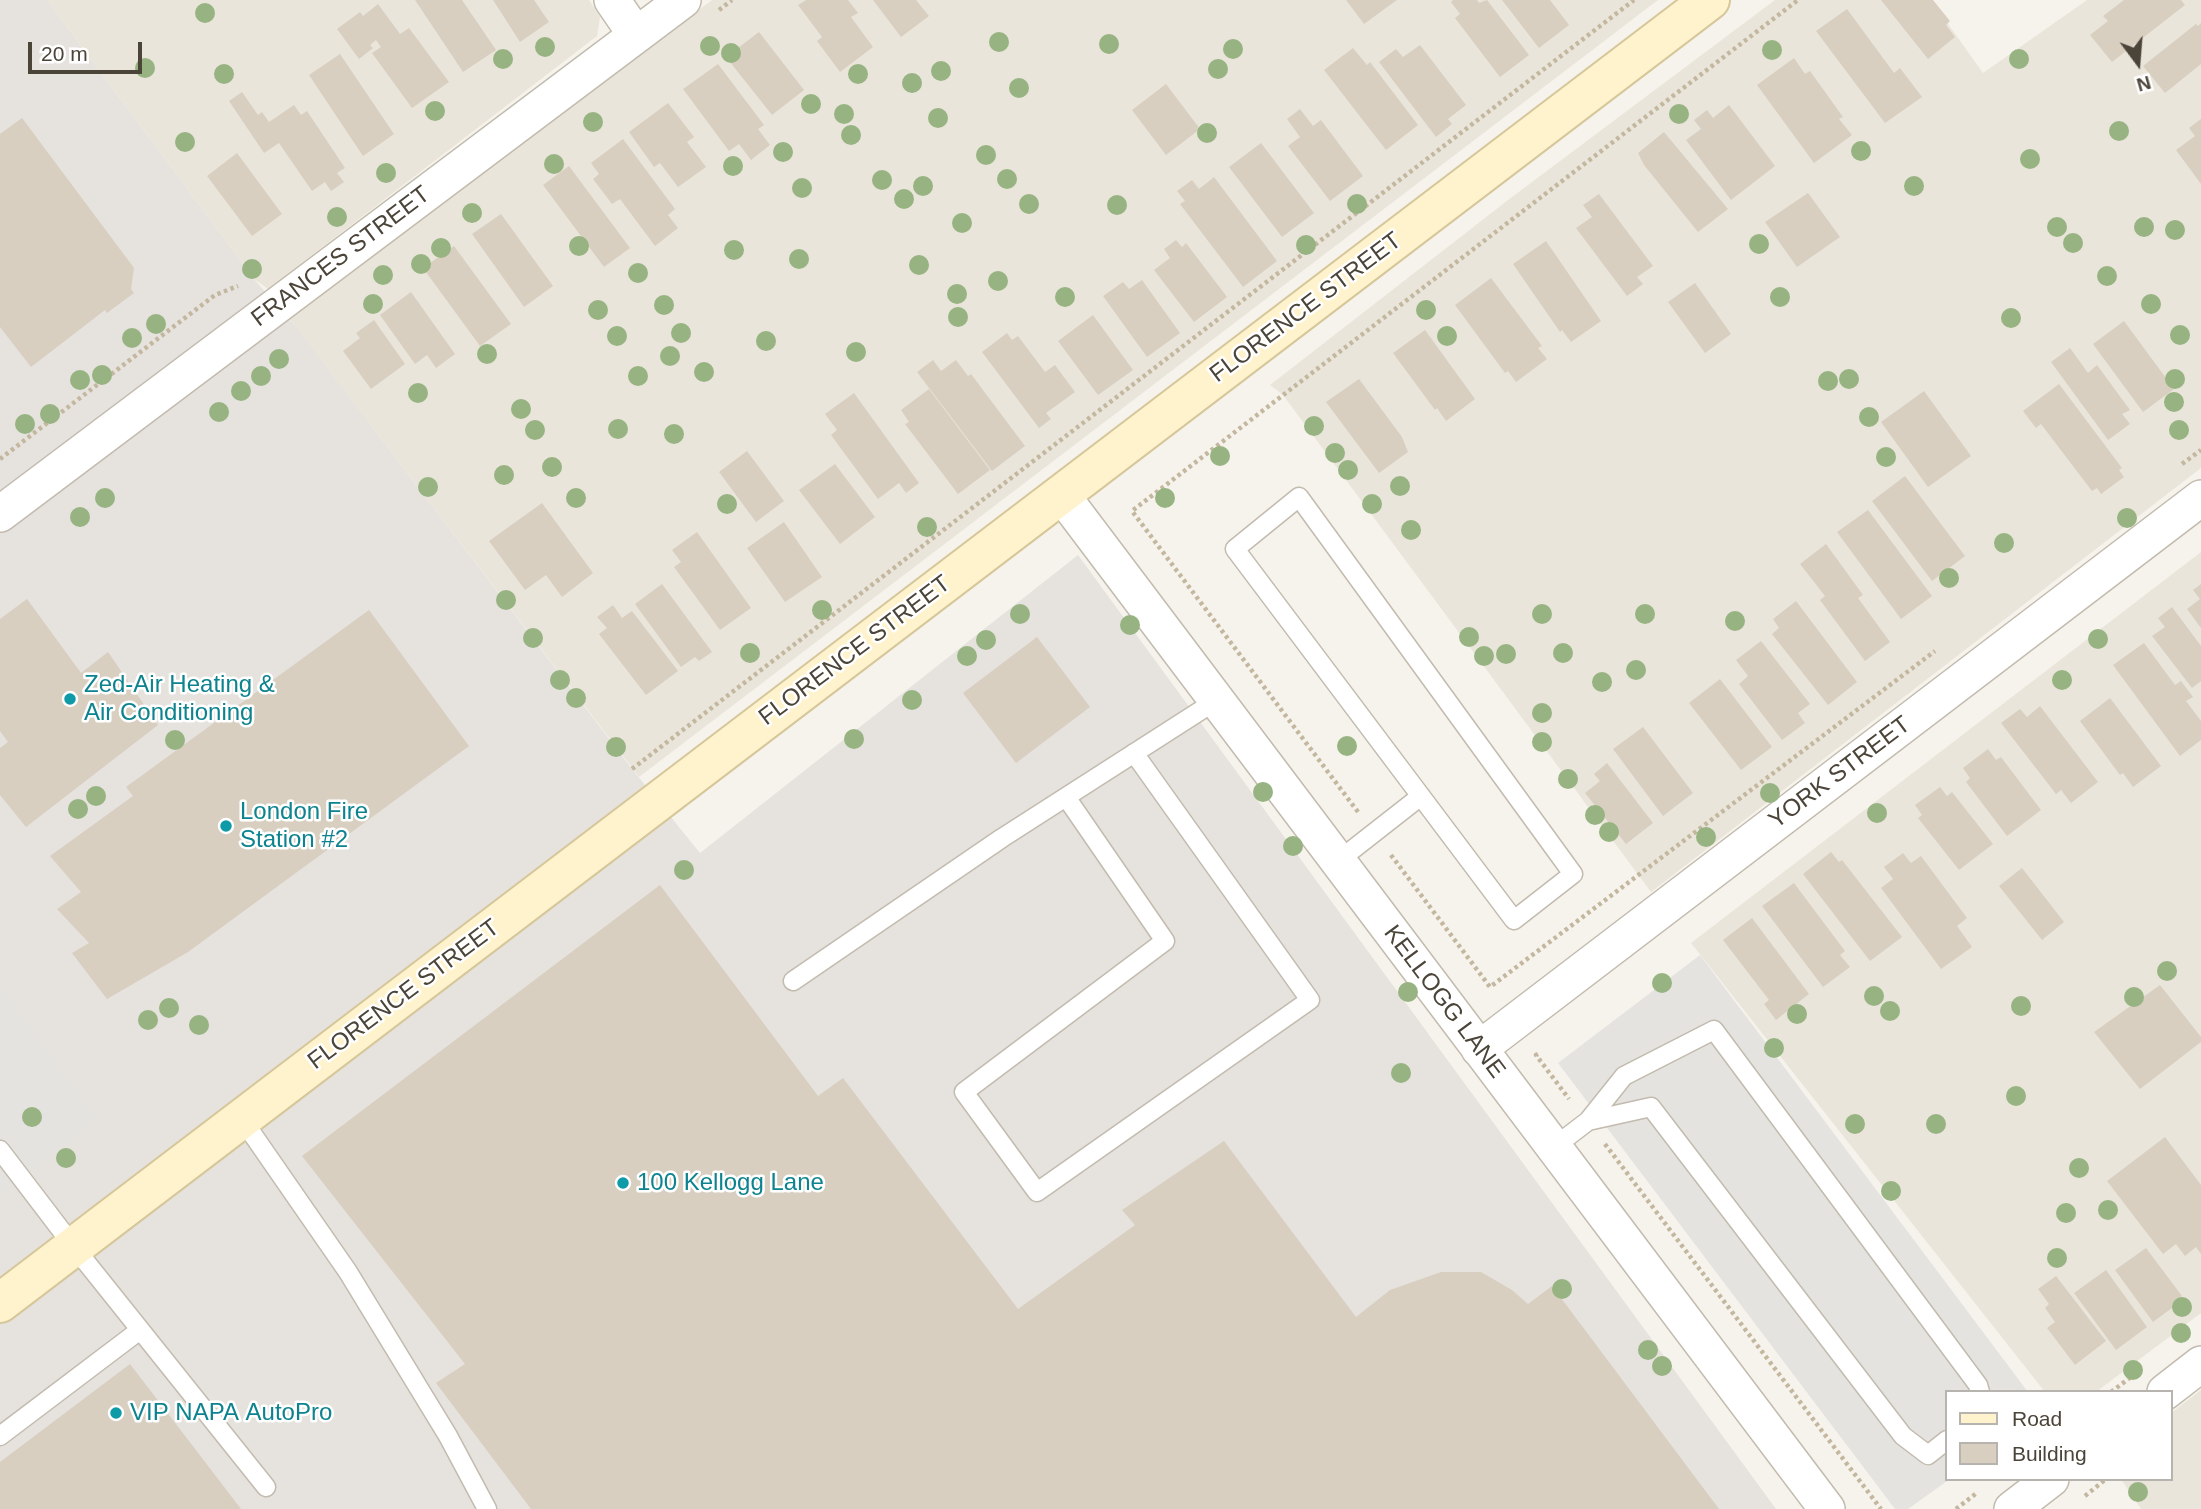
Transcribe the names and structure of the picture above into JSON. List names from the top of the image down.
{
  "streets": {
    "main road": ["FLORENCE STREET"],
    "street": ["FRANCES STREET", "YORK STREET", "KELLOGG LANE"]
  },
  "crossings": [
    ["FLORENCE STREET", "KELLOGG LANE"],
    ["YORK STREET", "KELLOGG LANE"]
  ],
  "places": [
    "Zed-Air Heating & Air Conditioning",
    "London Fire Station #2",
    "100 Kellogg Lane",
    "VIP NAPA AutoPro"
  ],
  "legend": ["Road", "Building"],
  "scale_bar": "20 m",
  "north": "bottom"
}
